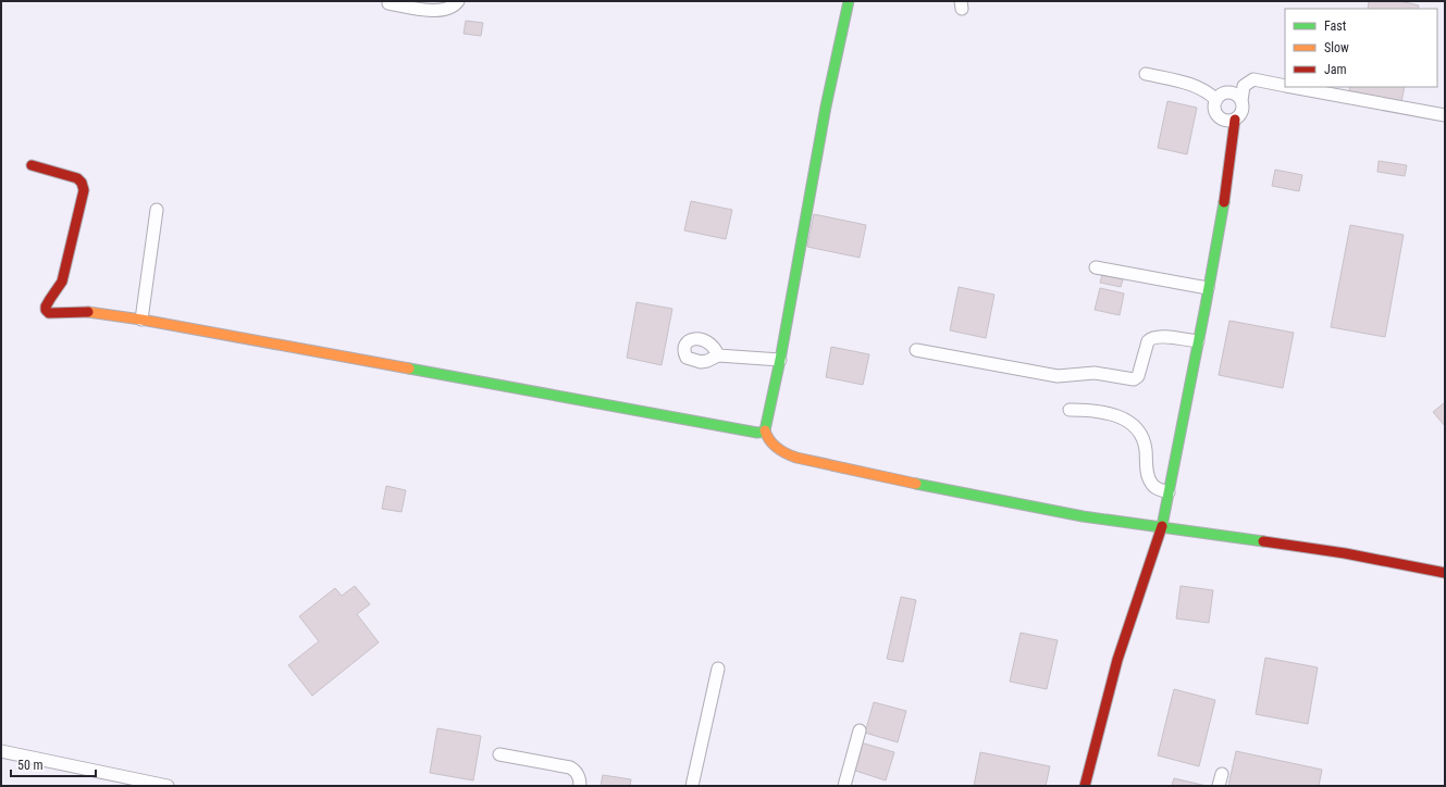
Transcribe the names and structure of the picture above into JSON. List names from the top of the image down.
{
  "legend": ["Fast", "Slow", "Jam"],
  "scale_bar": "50 m"
}
